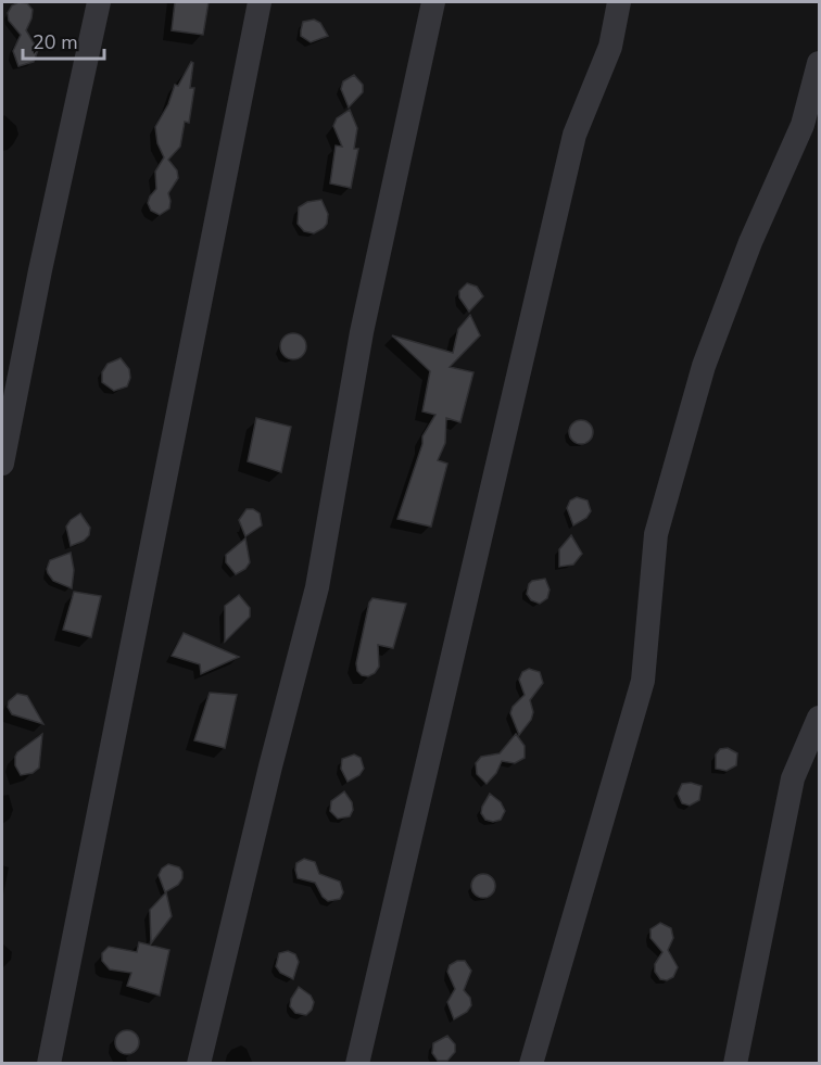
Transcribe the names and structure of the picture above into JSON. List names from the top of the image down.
{
  "scale_bar": "20 m"
}
